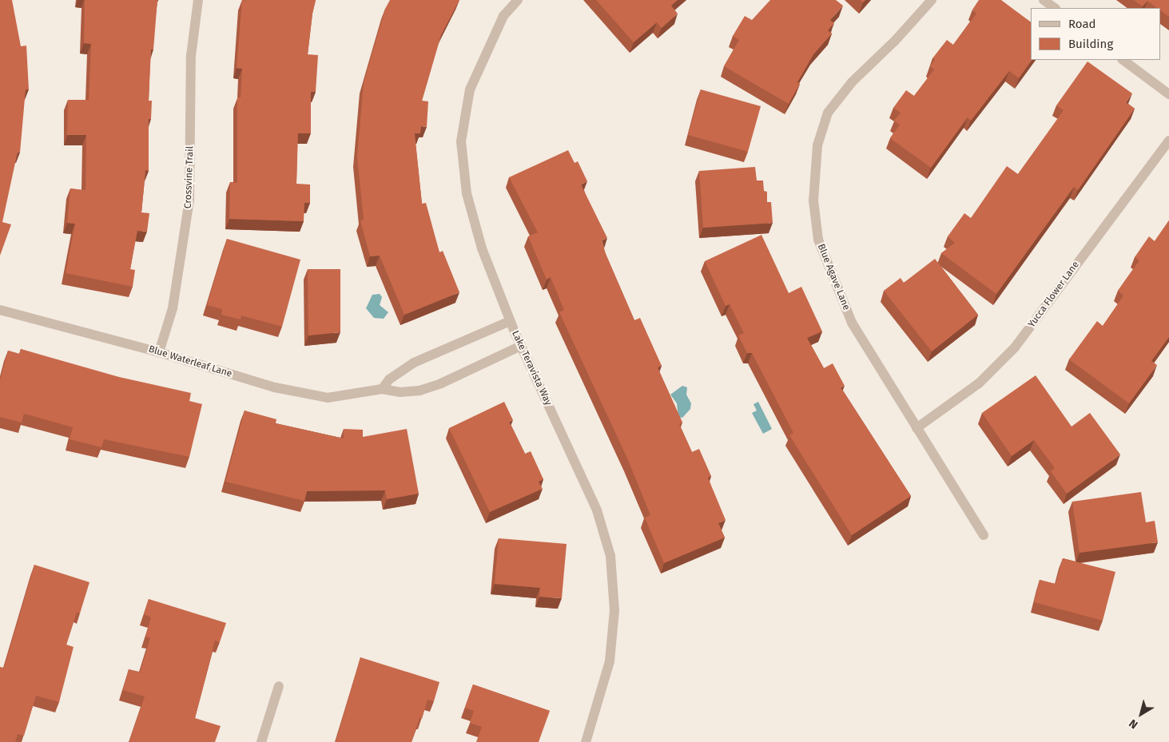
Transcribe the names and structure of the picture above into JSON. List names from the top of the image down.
{
  "streets": {
    "street": [
      "Crossvine Trail",
      "Blue Agave Lane",
      "Yucca Flower Lane",
      "Blue Waterleaf Lane",
      "Lake Teravista Way"
    ]
  },
  "crossings": [
    ["Crossvine Trail", "Blue Waterleaf Lane"],
    ["Blue Agave Lane", "Yucca Flower Lane"],
    ["Blue Waterleaf Lane", "Lake Teravista Way"]
  ],
  "legend": ["Road", "Building"],
  "north": "bottom left"
}
